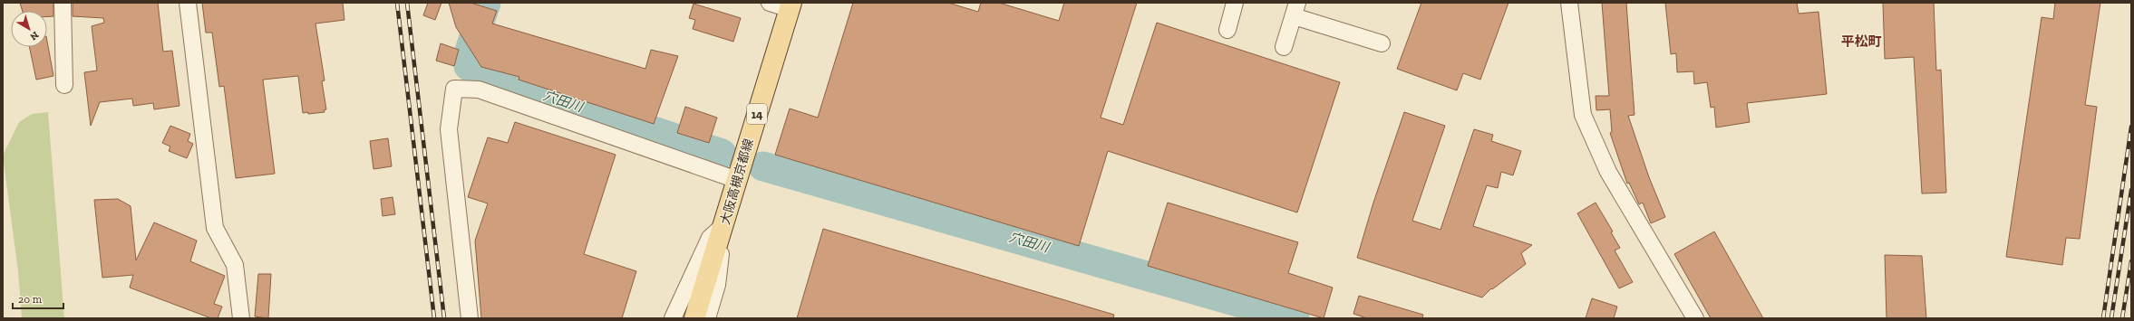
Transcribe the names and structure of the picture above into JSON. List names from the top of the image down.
{
  "streets": {
    "main road": ["14", "大阪高槻京都線"]
  },
  "districts": ["平松町"],
  "water": ["穴田川"],
  "scale_bar": "20 m",
  "north": "bottom right"
}
